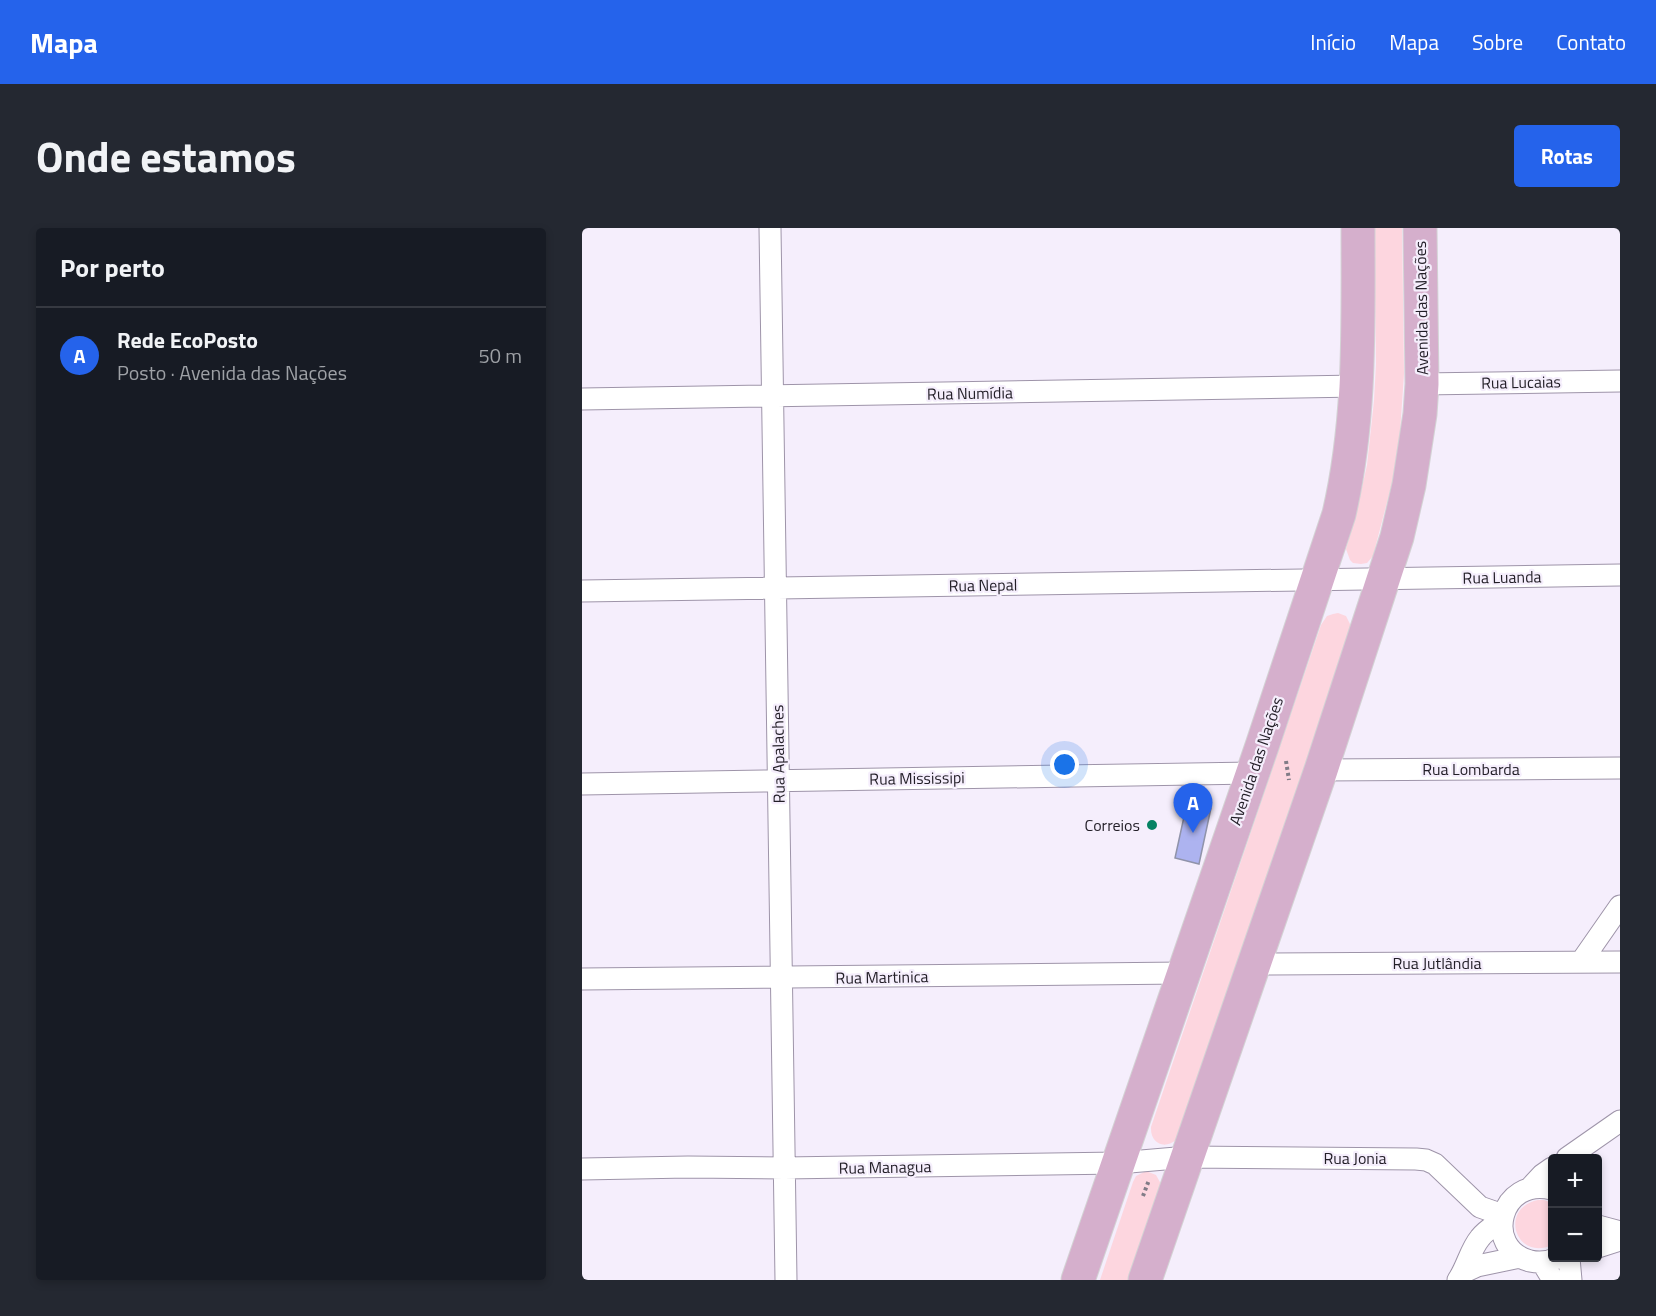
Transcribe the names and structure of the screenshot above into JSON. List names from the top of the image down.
{
  "streets": {
    "main road": ["Avenida das Nações"],
    "street": [
      "Rua Lucaias",
      "Rua Numídia",
      "Rua Luanda",
      "Rua Nepal",
      "Rua Apalaches",
      "Rua Lombarda",
      "Rua Mississipi",
      "Rua Jutlândia",
      "Rua Martinica",
      "Rua Jonia",
      "Rua Managua"
    ]
  },
  "crossings": [
    ["Avenida das Nações", "Rua Lucaias"],
    ["Avenida das Nações", "Rua Numídia"],
    ["Avenida das Nações", "Rua Luanda"],
    ["Avenida das Nações", "Rua Nepal"],
    ["Avenida das Nações", "Rua Lombarda"],
    ["Avenida das Nações", "Rua Mississipi"],
    ["Avenida das Nações", "Rua Jutlândia"],
    ["Avenida das Nações", "Rua Martinica"],
    ["Avenida das Nações", "Rua Jonia"],
    ["Avenida das Nações", "Rua Managua"],
    ["Rua Numídia", "Rua Apalaches"],
    ["Rua Luanda", "Rua Nepal"],
    ["Rua Nepal", "Rua Apalaches"],
    ["Rua Apalaches", "Rua Mississipi"],
    ["Rua Apalaches", "Rua Martinica"],
    ["Rua Apalaches", "Rua Managua"],
    ["Rua Jonia", "Rua Managua"]
  ],
  "places": ["Correios"],
  "page": {
    "header": "Mapa",
    "nav": [
      "Início",
      "Mapa",
      "Sobre",
      "Contato"
    ],
    "title": "Onde estamos",
    "buttons": "Rotas",
    "heading": "Por perto",
    "list": [
      {
        "mark": "A",
        "name": "Rede EcoPosto",
        "note": "Posto · Avenida das Nações",
        "value": "50 m"
      }
    ],
    "pins": "A",
    "map_buttons": ["+", "−"]
  }
}
